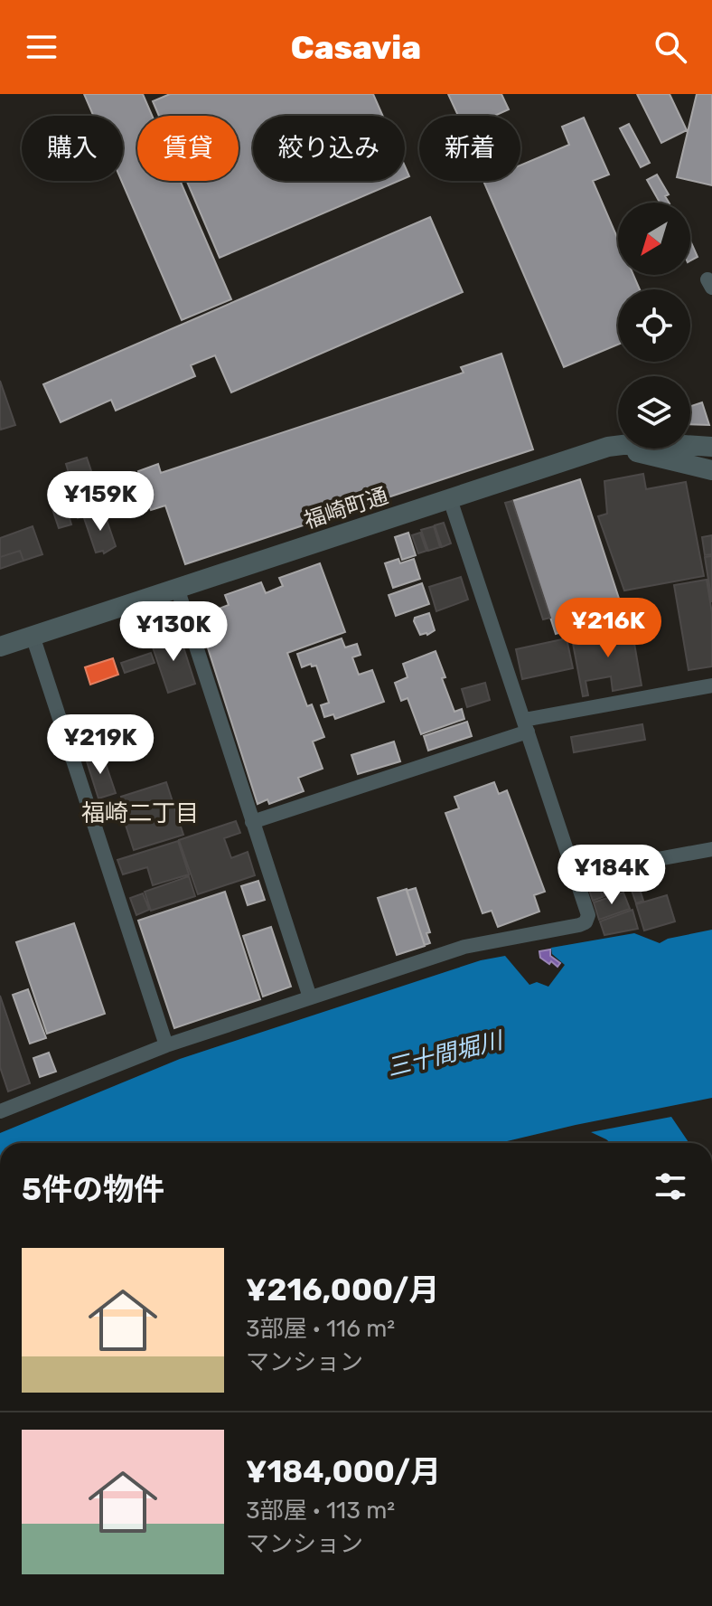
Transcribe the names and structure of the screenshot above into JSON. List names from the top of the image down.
{
  "streets": {
    "street": ["福崎町通"]
  },
  "districts": ["福崎二丁目"],
  "water": ["三十間堀川"],
  "north": "bottom left",
  "page": {
    "header": "Casavia",
    "chip": [
      "購入",
      "賃貸",
      "絞り込み",
      "新着"
    ],
    "price": [
      "¥159K",
      "¥216K",
      "¥130K",
      "¥219K",
      "¥184K"
    ],
    "heading": "5件の物件",
    "list": [
      {
        "name": "¥216,000/月",
        "note": "3部屋 · 116 m² · マンション"
      },
      {
        "name": "¥184,000/月",
        "note": "3部屋 · 113 m² · マンション"
      }
    ]
  }
}
